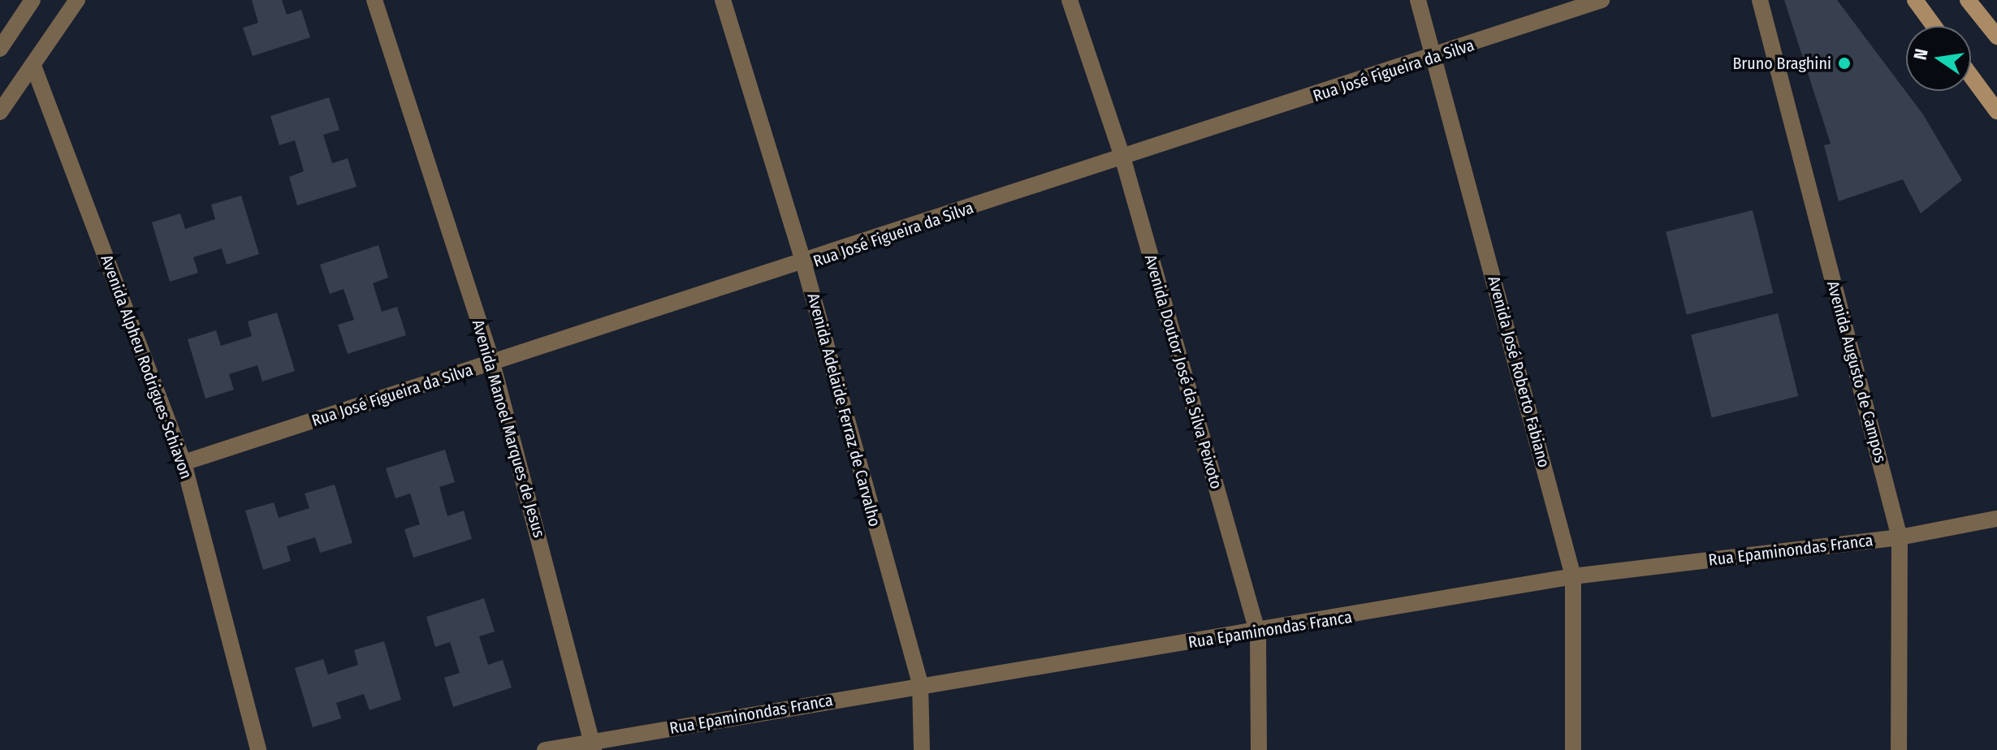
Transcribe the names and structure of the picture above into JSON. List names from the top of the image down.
{
  "streets": {
    "street": [
      "Rua José Figueira da Silva",
      "Avenida Alpheu Rodrigues Schiavon",
      "Avenida Doutor José da Silva Peixoto",
      "Avenida José Roberto Fabiano",
      "Avenida Augusto de Campos",
      "Avenida Adelaide Ferraz de Carvalho",
      "Avenida Manoel Marques de Jesus",
      "Rua Epaminondas Franca"
    ]
  },
  "crossings": [
    ["Rua José Figueira da Silva", "Avenida Alpheu Rodrigues Schiavon"],
    ["Rua José Figueira da Silva", "Avenida Doutor José da Silva Peixoto"],
    ["Rua José Figueira da Silva", "Avenida José Roberto Fabiano"],
    ["Rua José Figueira da Silva", "Avenida Adelaide Ferraz de Carvalho"],
    ["Rua José Figueira da Silva", "Avenida Manoel Marques de Jesus"],
    ["Avenida Doutor José da Silva Peixoto", "Rua Epaminondas Franca"],
    ["Avenida José Roberto Fabiano", "Rua Epaminondas Franca"],
    ["Avenida Augusto de Campos", "Rua Epaminondas Franca"],
    ["Avenida Adelaide Ferraz de Carvalho", "Rua Epaminondas Franca"],
    ["Avenida Manoel Marques de Jesus", "Rua Epaminondas Franca"]
  ],
  "places": ["Bruno Braghini"],
  "north": "left"
}
